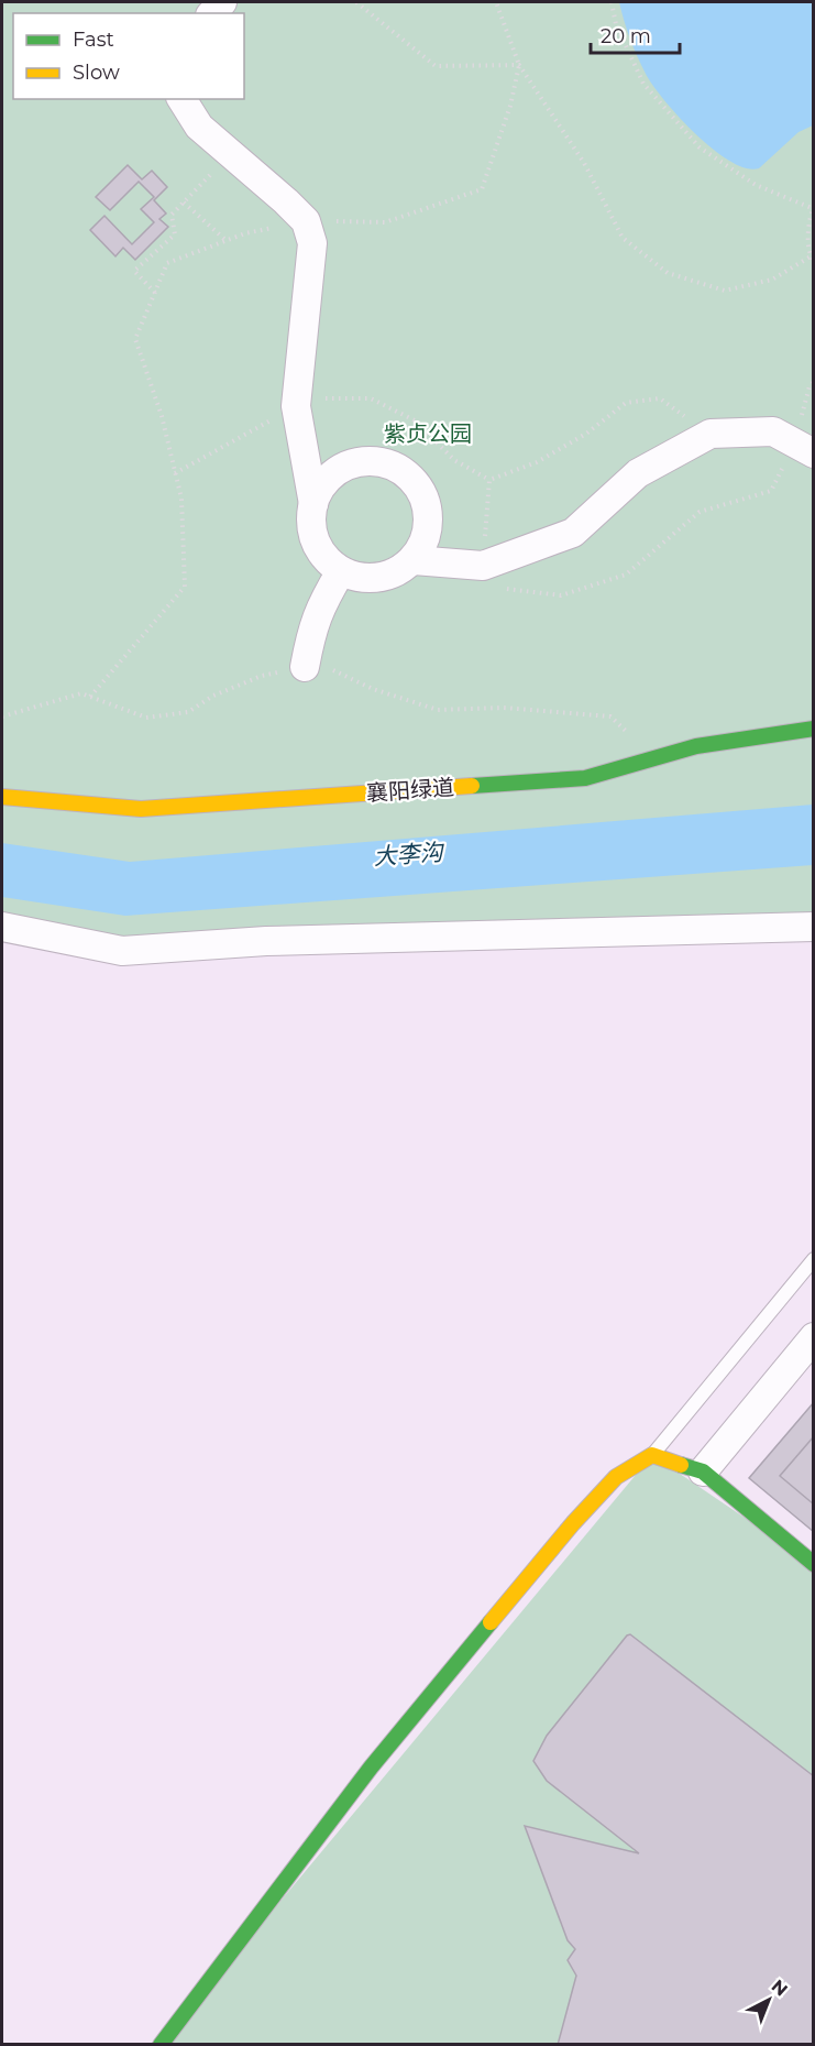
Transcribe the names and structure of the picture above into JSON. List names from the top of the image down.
{
  "streets": {
    "street": ["襄阳绿道"]
  },
  "water": ["大李沟"],
  "parks": ["紫贞公园"],
  "legend": ["Fast", "Slow"],
  "scale_bar": "20 m",
  "north": "top right"
}
